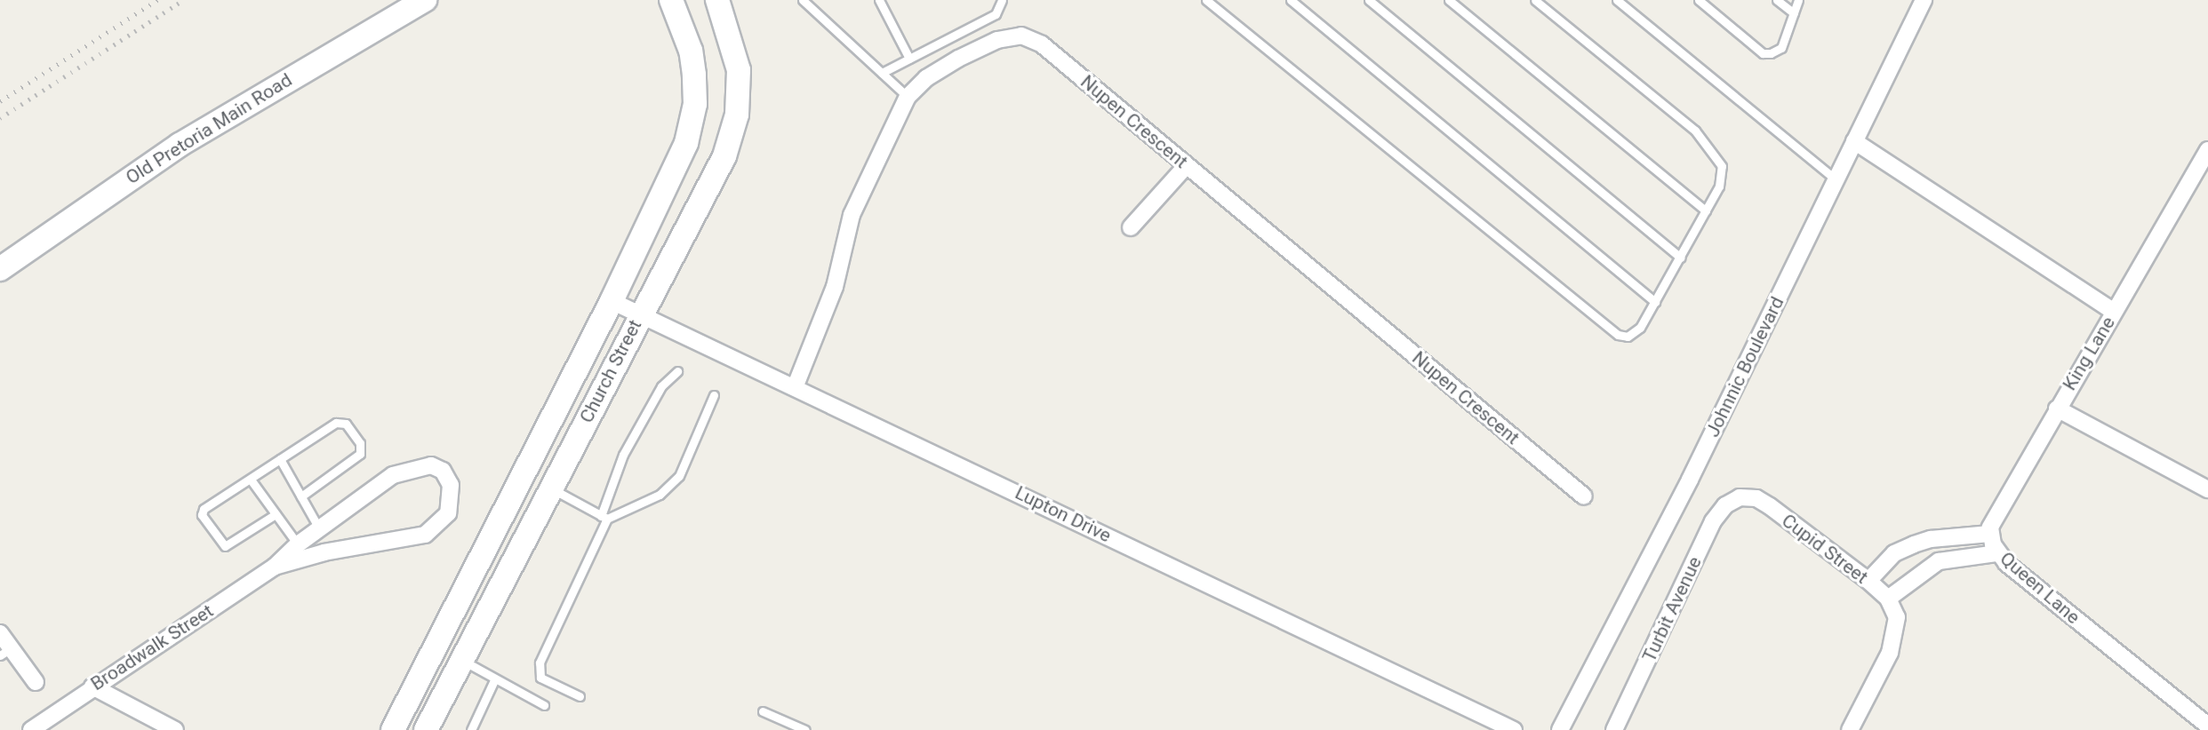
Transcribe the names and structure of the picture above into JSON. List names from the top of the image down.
{
  "streets": {
    "main road": ["Old Pretoria Main Road", "Church Street"],
    "street": [
      "Nupen Crescent",
      "King Lane",
      "Johnnic Boulevard",
      "Lupton Drive",
      "Cupid Street",
      "Queen Lane",
      "Turbit Avenue",
      "Broadwalk Street"
    ]
  },
  "crossings": [
    ["Nupen Crescent", "Lupton Drive"],
    ["King Lane", "Queen Lane"],
    ["Church Street", "Lupton Drive"],
    ["Cupid Street", "Turbit Avenue"]
  ]
}
